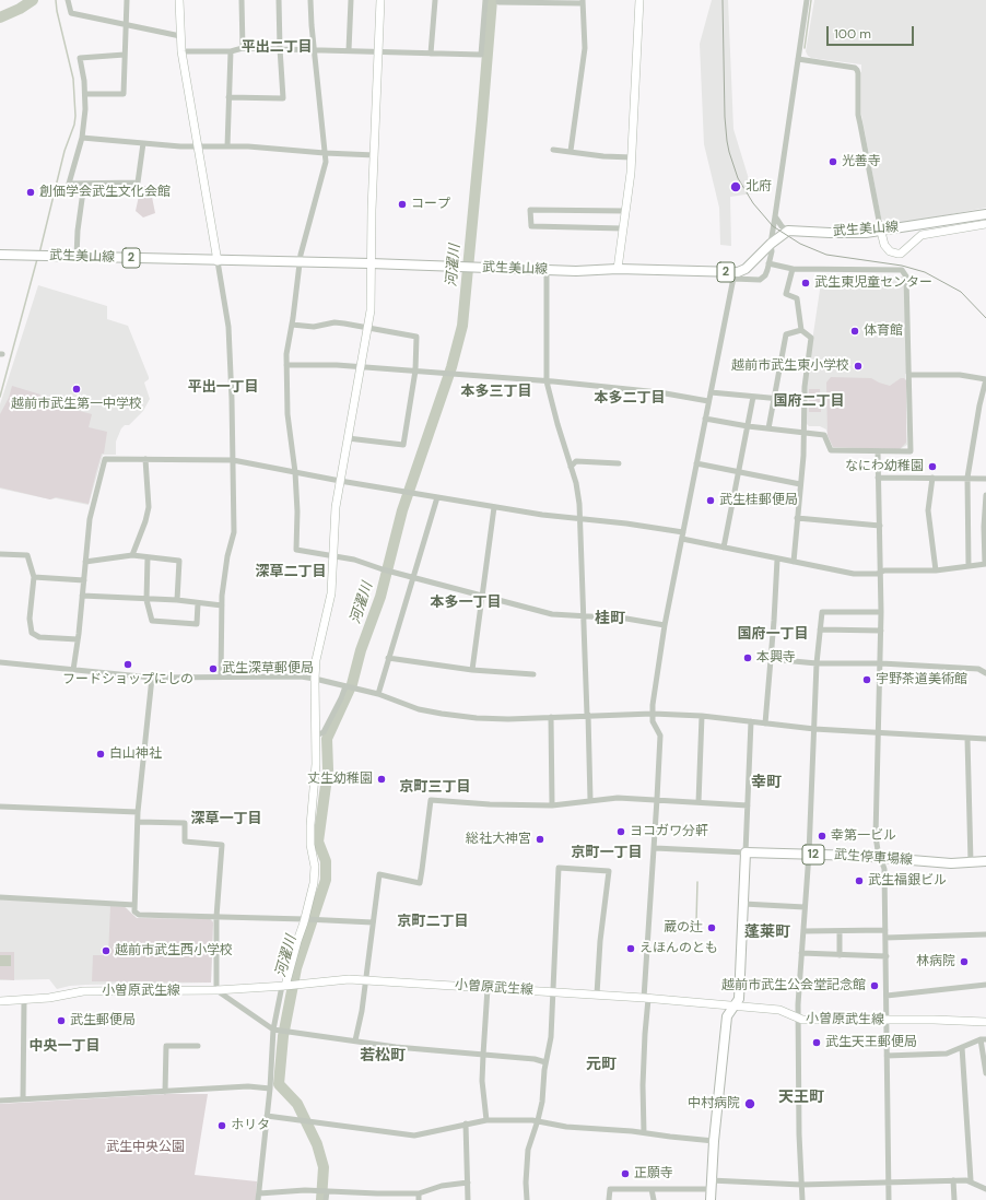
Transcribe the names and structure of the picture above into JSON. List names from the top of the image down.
{
  "streets": {
    "main road": [
      "武生美山線",
      "2",
      "12",
      "武生停車場線"
    ],
    "street": ["小曽原武生線"]
  },
  "crossings": [
    ["武生美山線", "2"]
  ],
  "districts": [
    "平出二丁目",
    "平出一丁目",
    "本多三丁目",
    "本多二丁目",
    "国府二丁目",
    "深草二丁目",
    "本多一丁目",
    "桂町",
    "国府一丁目",
    "幸町",
    "京町三丁目",
    "深草一丁目",
    "京町一丁目",
    "京町二丁目",
    "蓬莱町",
    "中央一丁目",
    "若松町",
    "元町",
    "天王町"
  ],
  "water": ["河濯川"],
  "parks": ["武生中央公園"],
  "places": [
    "光善寺",
    "北府",
    "創価学会武生文化会館",
    "コープ",
    "武生東児童センター",
    "体育館",
    "越前市武生東小学校",
    "越前市武生第一中学校",
    "なにわ幼稚園",
    "武生桂郵便局",
    "本興寺",
    "フードショップにしの",
    "武生深草郵便局",
    "宇野茶道美術館",
    "白山神社",
    "丈生幼稚園",
    "ヨコガワ分軒",
    "幸第一ビル",
    "総社大神宮",
    "武生福銀ビル",
    "蔵の辻",
    "えほんのとも",
    "越前市武生西小学校",
    "林病院",
    "越前市武生公会堂記念館",
    "武生郵便局",
    "武生天王郵便局",
    "中村病院",
    "ホリタ",
    "正願寺"
  ],
  "scale_bar": "100 m"
}
